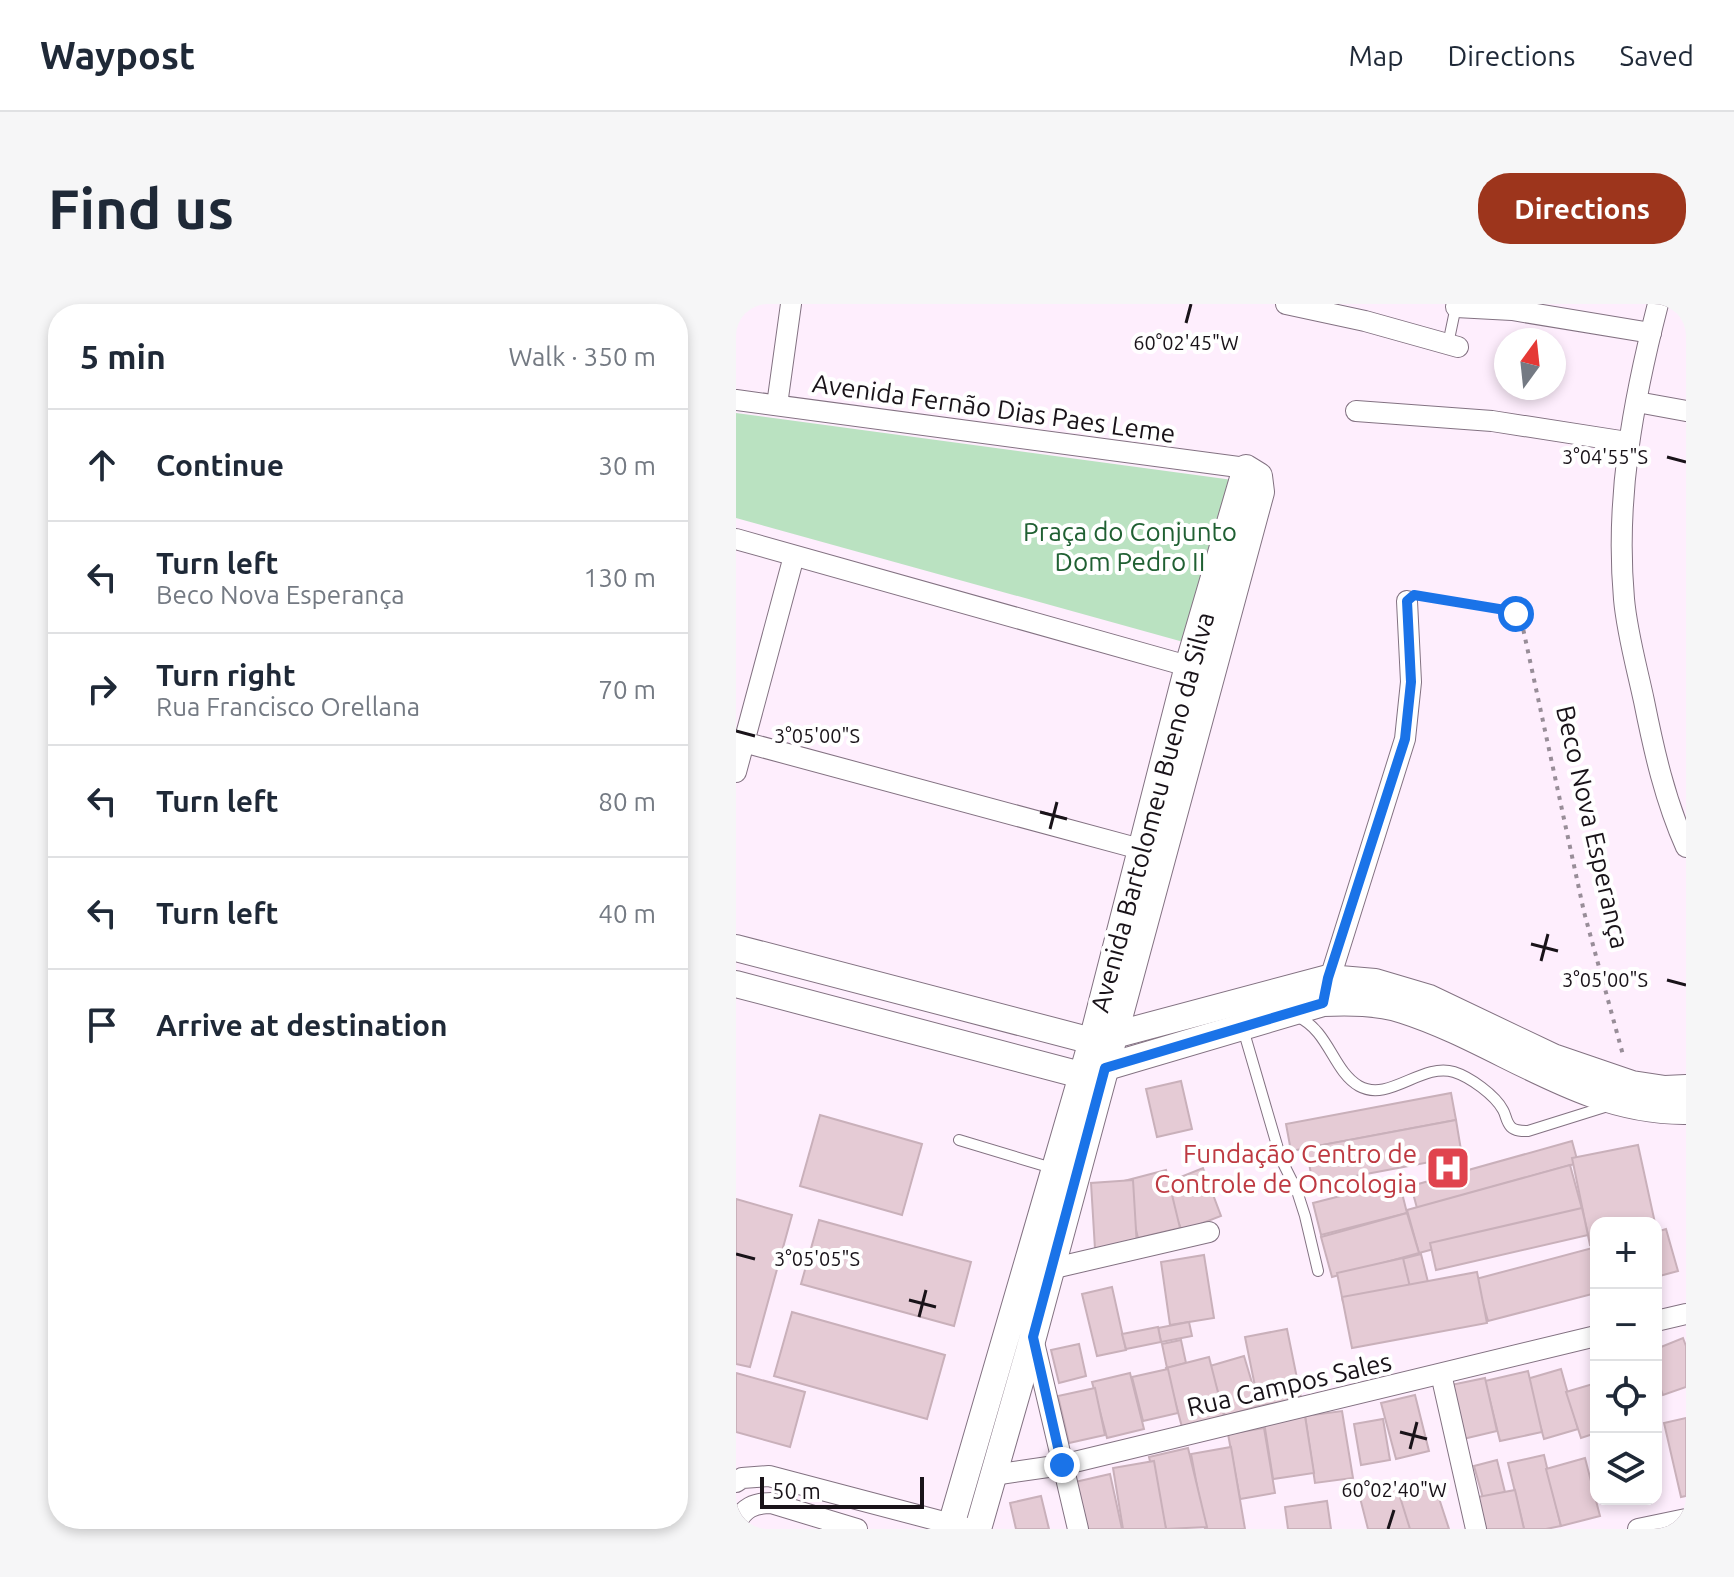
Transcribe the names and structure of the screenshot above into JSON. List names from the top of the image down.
{
  "streets": {
    "street": ["Avenida Fernão Dias Paes Leme", "Avenida Bartolomeu Bueno da Silva", "Rua Campos Sales"],
    "path": ["Beco Nova Esperança"]
  },
  "crossings": [
    ["Avenida Fernão Dias Paes Leme", "Avenida Bartolomeu Bueno da Silva"],
    ["Avenida Bartolomeu Bueno da Silva", "Rua Campos Sales"]
  ],
  "parks": ["Praça do Conjunto Dom Pedro II"],
  "places": {
    "hospital": ["Fundação Centro de Controle de Oncologia"]
  },
  "scale_bar": "50 m",
  "north": "top",
  "page": {
    "header": "Waypost",
    "nav": ["Map", "Directions", "Saved"],
    "buttons": "Directions",
    "title": "Find us",
    "heading": ["5 min", "Walk · 350 m"],
    "list": [
      ["Continue", "30 m"],
      ["Turn left", "Beco Nova Esperança", "130 m"],
      ["Turn right", "Rua Francisco Orellana", "70 m"],
      ["Turn left", "80 m"],
      ["Turn left", "40 m"],
      "Arrive at destination"
    ],
    "map_buttons": ["+", "−"],
    "scale": "50 m"
  },
  "coordinates": [
    "60°02'45\"W",
    "3°04'55\"S",
    "3°05'00\"S",
    "3°05'05\"S",
    "60°02'40\"W"
  ]
}
